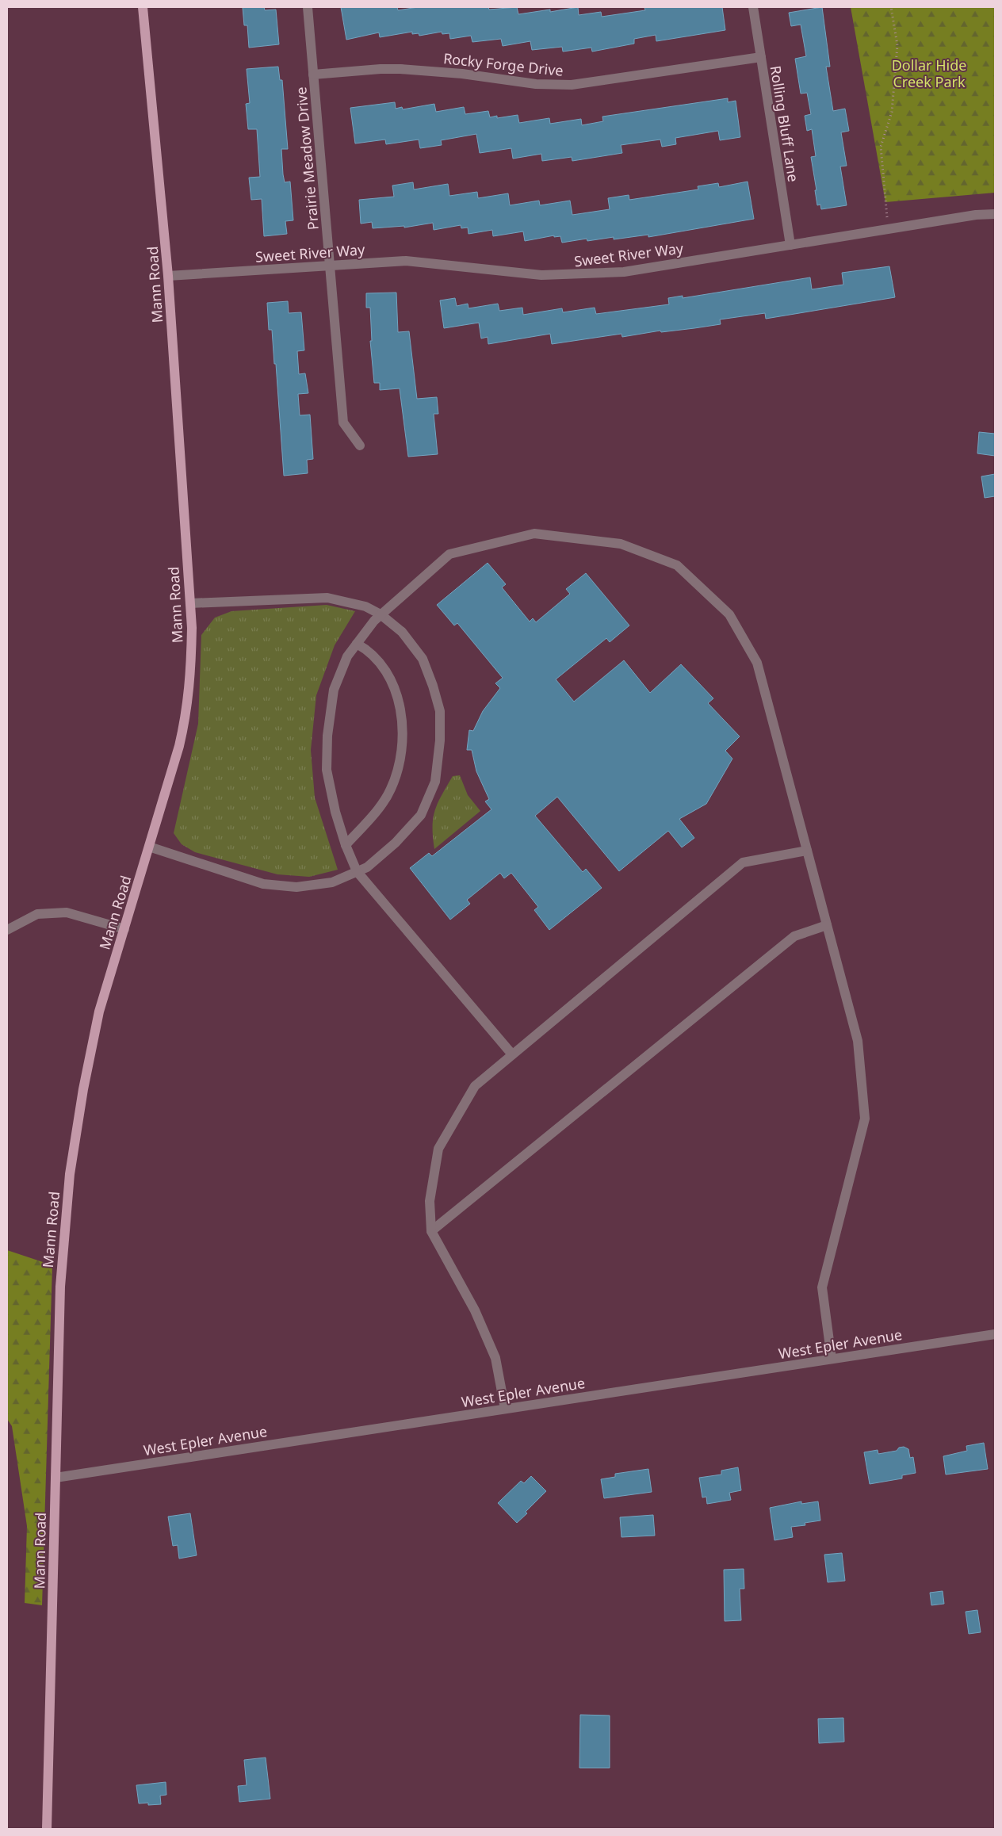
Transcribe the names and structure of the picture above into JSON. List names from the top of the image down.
{
  "streets": {
    "main road": ["Mann Road"],
    "street": [
      "Rocky Forge Drive",
      "Rolling Bluff Lane",
      "Prairie Meadow Drive",
      "Sweet River Way",
      "West Epler Avenue"
    ]
  },
  "crossings": [
    ["Rocky Forge Drive", "Rolling Bluff Lane"],
    ["Rocky Forge Drive", "Prairie Meadow Drive"],
    ["Rolling Bluff Lane", "Sweet River Way"],
    ["Prairie Meadow Drive", "Sweet River Way"],
    ["Sweet River Way", "Mann Road"],
    ["Mann Road", "West Epler Avenue"]
  ],
  "parks": ["Dollar Hide Creek Park"]
}
